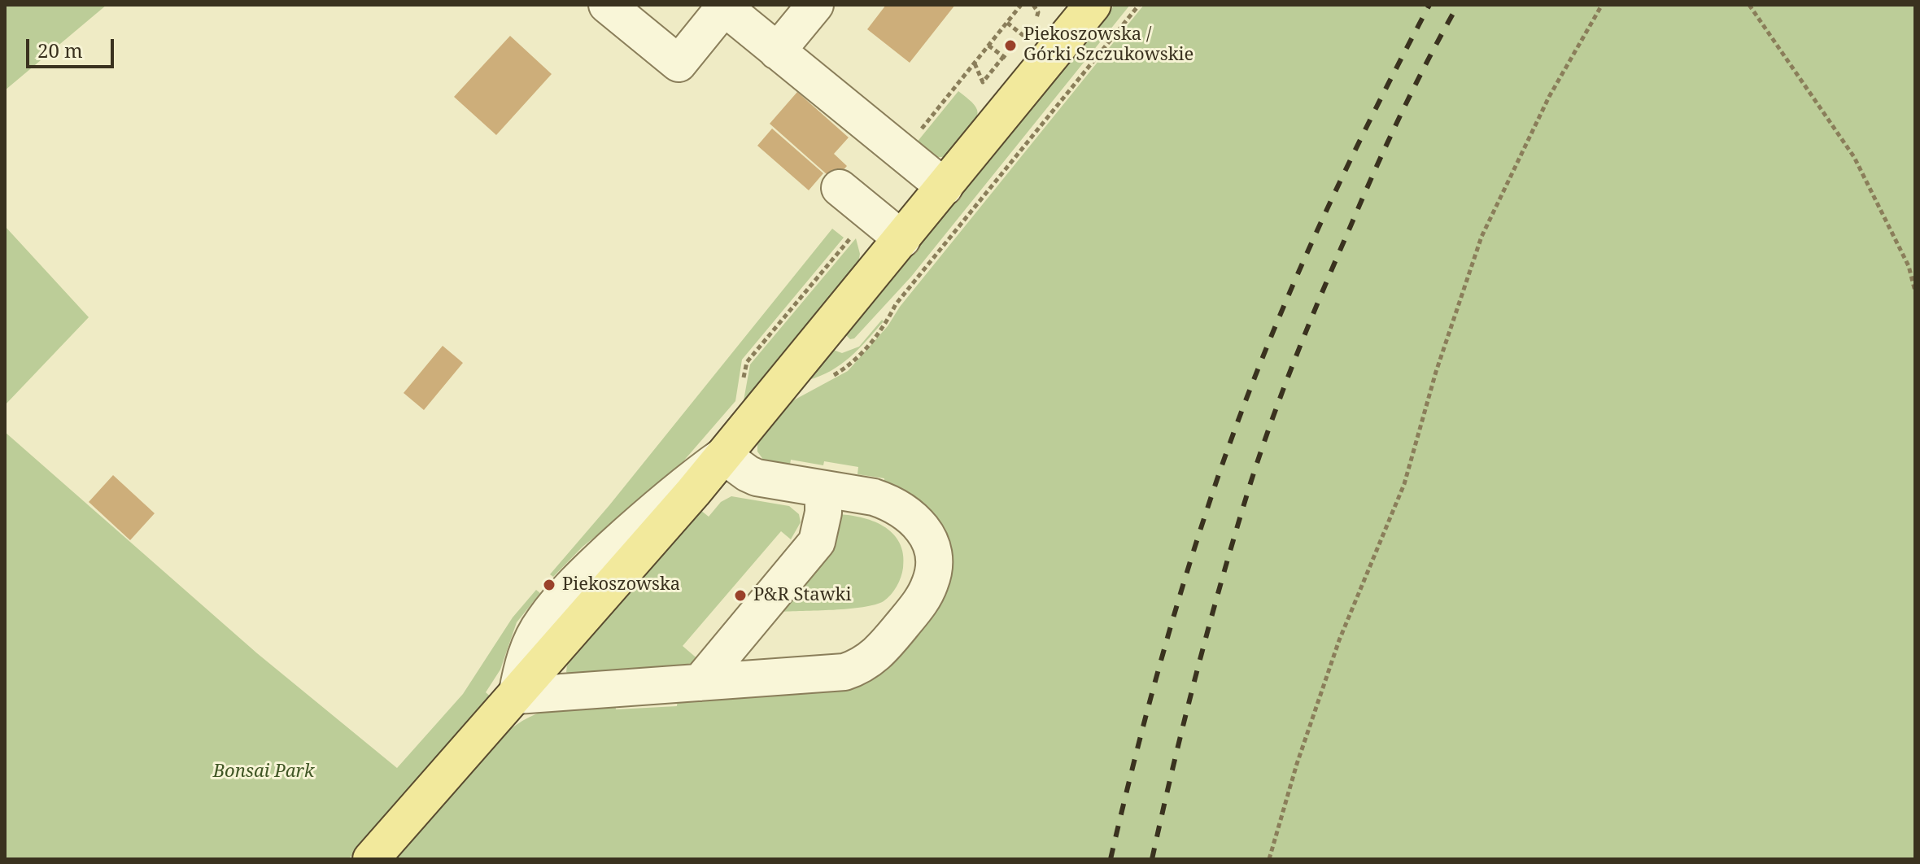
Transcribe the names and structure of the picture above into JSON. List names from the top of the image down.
{
  "parks": ["Bonsai Park"],
  "places": ["Piekoszowska / Górki Szczukowskie", "Piekoszowska", "P&R Stawki"],
  "scale_bar": "20 m"
}
